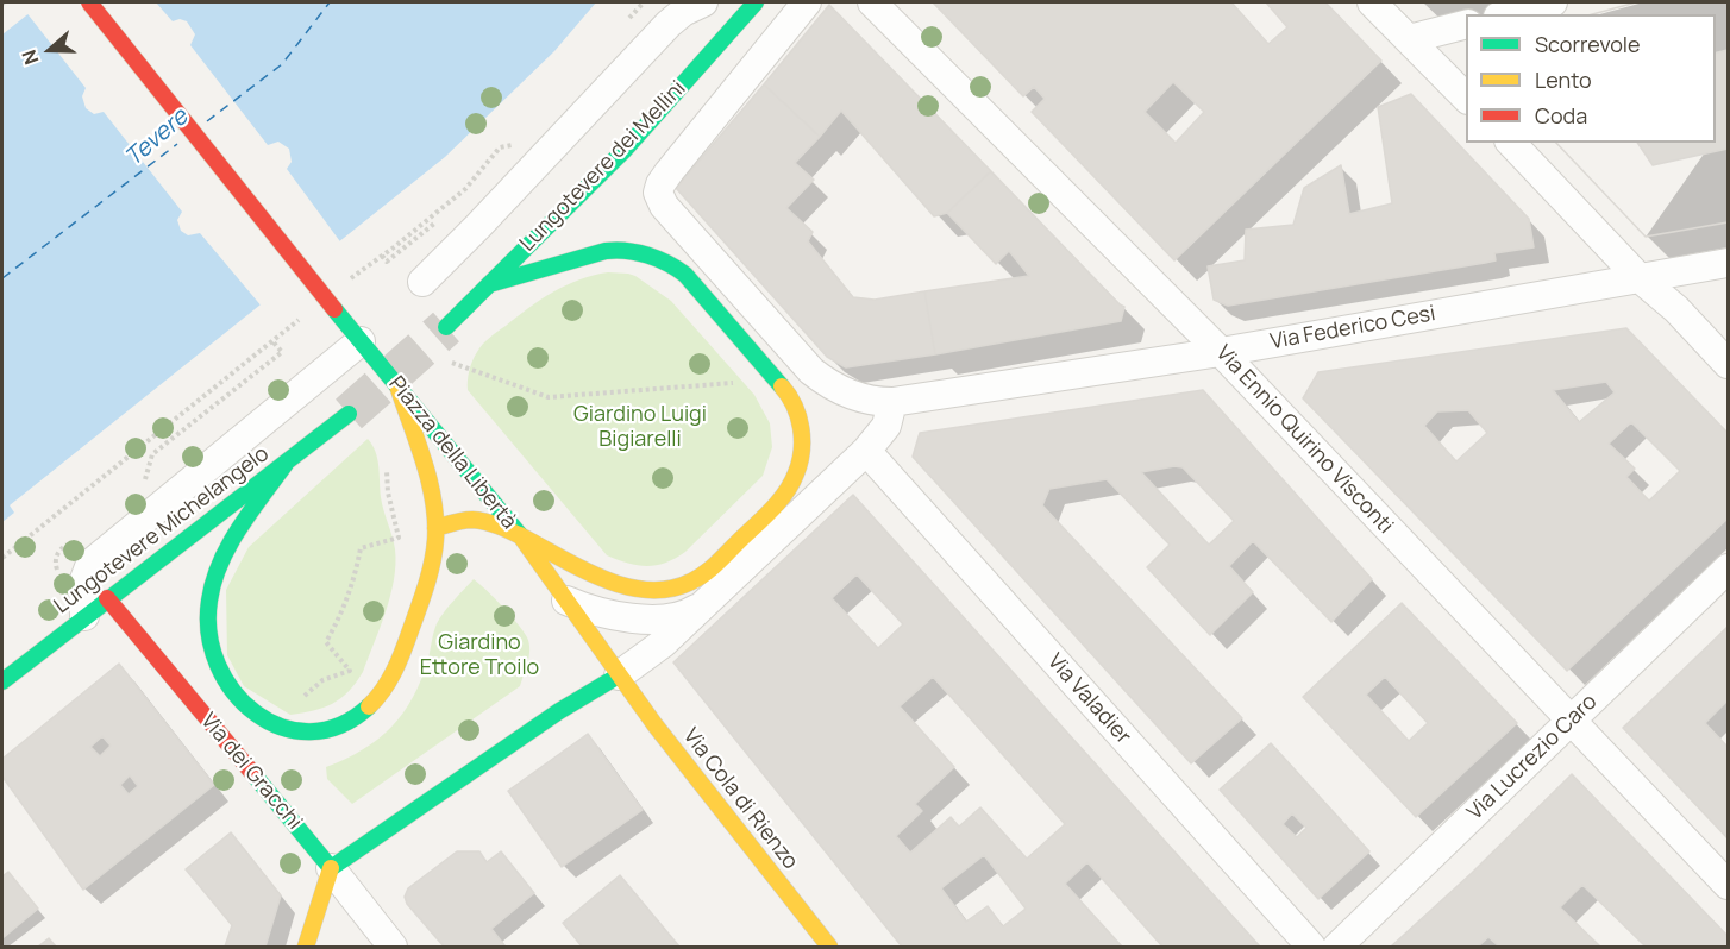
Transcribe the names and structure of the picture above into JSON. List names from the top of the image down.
{
  "streets": {
    "main road": [
      "Lungotevere dei Mellini",
      "Piazza della Libertà",
      "Lungotevere Michelangelo",
      "Via dei Gracchi",
      "Via Cola di Rienzo"
    ],
    "street": [
      "Via Federico Cesi",
      "Via Ennio Quirino Visconti",
      "Via Valadier",
      "Via Lucrezio Caro"
    ]
  },
  "crossings": [
    ["Lungotevere dei Mellini", "Via Federico Cesi"],
    ["Via Federico Cesi", "Via Ennio Quirino Visconti"],
    ["Via Ennio Quirino Visconti", "Via Lucrezio Caro"],
    ["Piazza della Libertà", "Via Cola di Rienzo"],
    ["Lungotevere Michelangelo", "Via dei Gracchi"]
  ],
  "water": ["Tevere"],
  "parks": ["Giardino Luigi Bigiarelli", "Giardino Ettore Troilo"],
  "legend": ["Scorrevole", "Lento", "Coda"],
  "north": "left"
}
